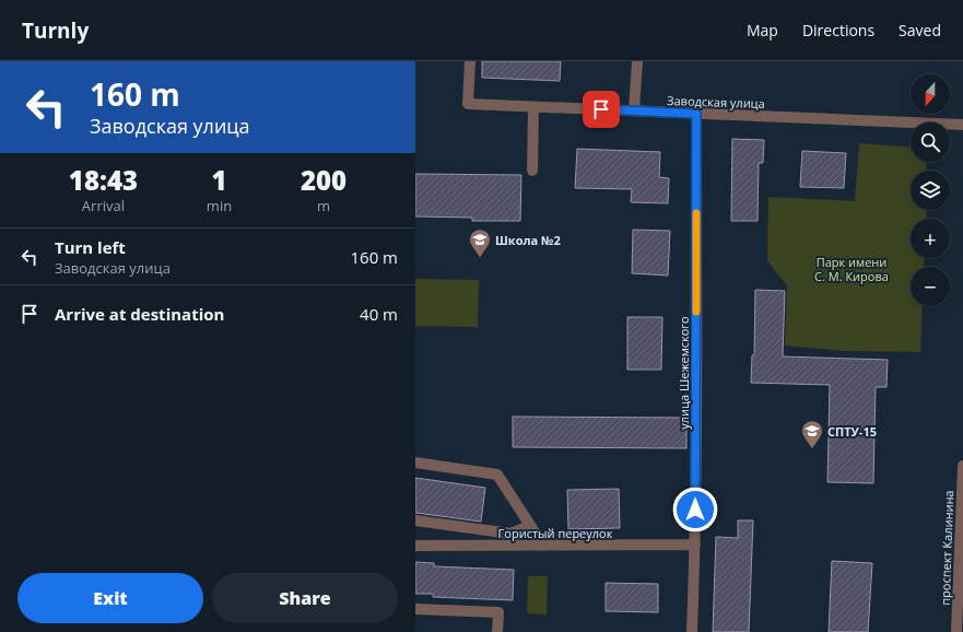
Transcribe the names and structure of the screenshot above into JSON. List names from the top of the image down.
{
  "streets": {
    "street": [
      "Заводская улица",
      "улица Шежемского",
      "Гористый переулок",
      "проспект Калинина"
    ]
  },
  "crossings": [
    ["Заводская улица", "улица Шежемского"],
    ["улица Шежемского", "Гористый переулок"]
  ],
  "parks": ["Парк имени С. М. Кирова"],
  "places": {
    "school or university": ["Школа №2", "СПТУ-15"]
  },
  "north": "bottom",
  "page": {
    "header": "Turnly",
    "nav": ["Map", "Directions", "Saved"],
    "turn": ["160 m", "Заводская улица"],
    "map_buttons": ["+", "−"],
    "eta": [
      "18:43",
      "Arrival",
      "1",
      "min",
      "200",
      "m"
    ],
    "list": [
      {
        "name": "Turn left",
        "note": "Заводская улица",
        "value": "160 m"
      },
      {
        "name": "Arrive at destination",
        "value": "40 m"
      }
    ],
    "buttons": ["Exit", "Share"]
  }
}
